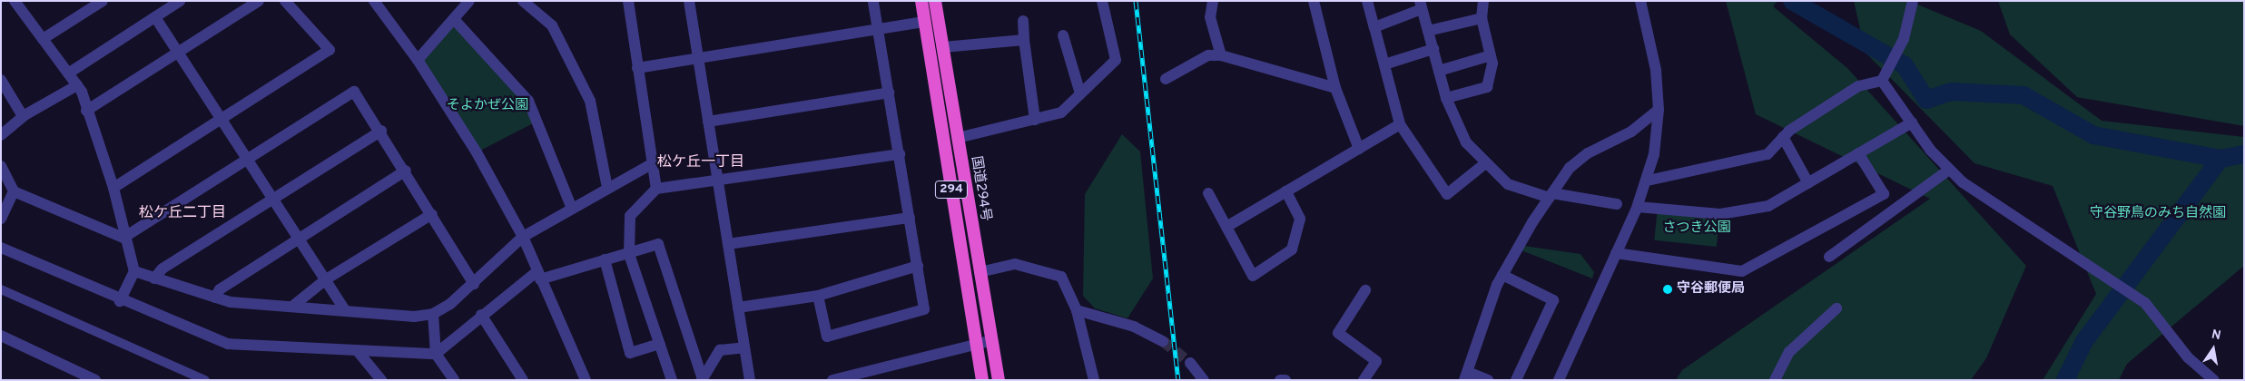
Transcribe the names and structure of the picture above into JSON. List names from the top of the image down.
{
  "streets": {
    "highway": ["国道294号", "294"]
  },
  "districts": ["松ケ丘一丁目", "松ケ丘二丁目"],
  "parks": ["そよかぜ公園", "守谷野鳥のみち自然園", "さつき公園"],
  "places": ["守谷郵便局"],
  "north": "top"
}
